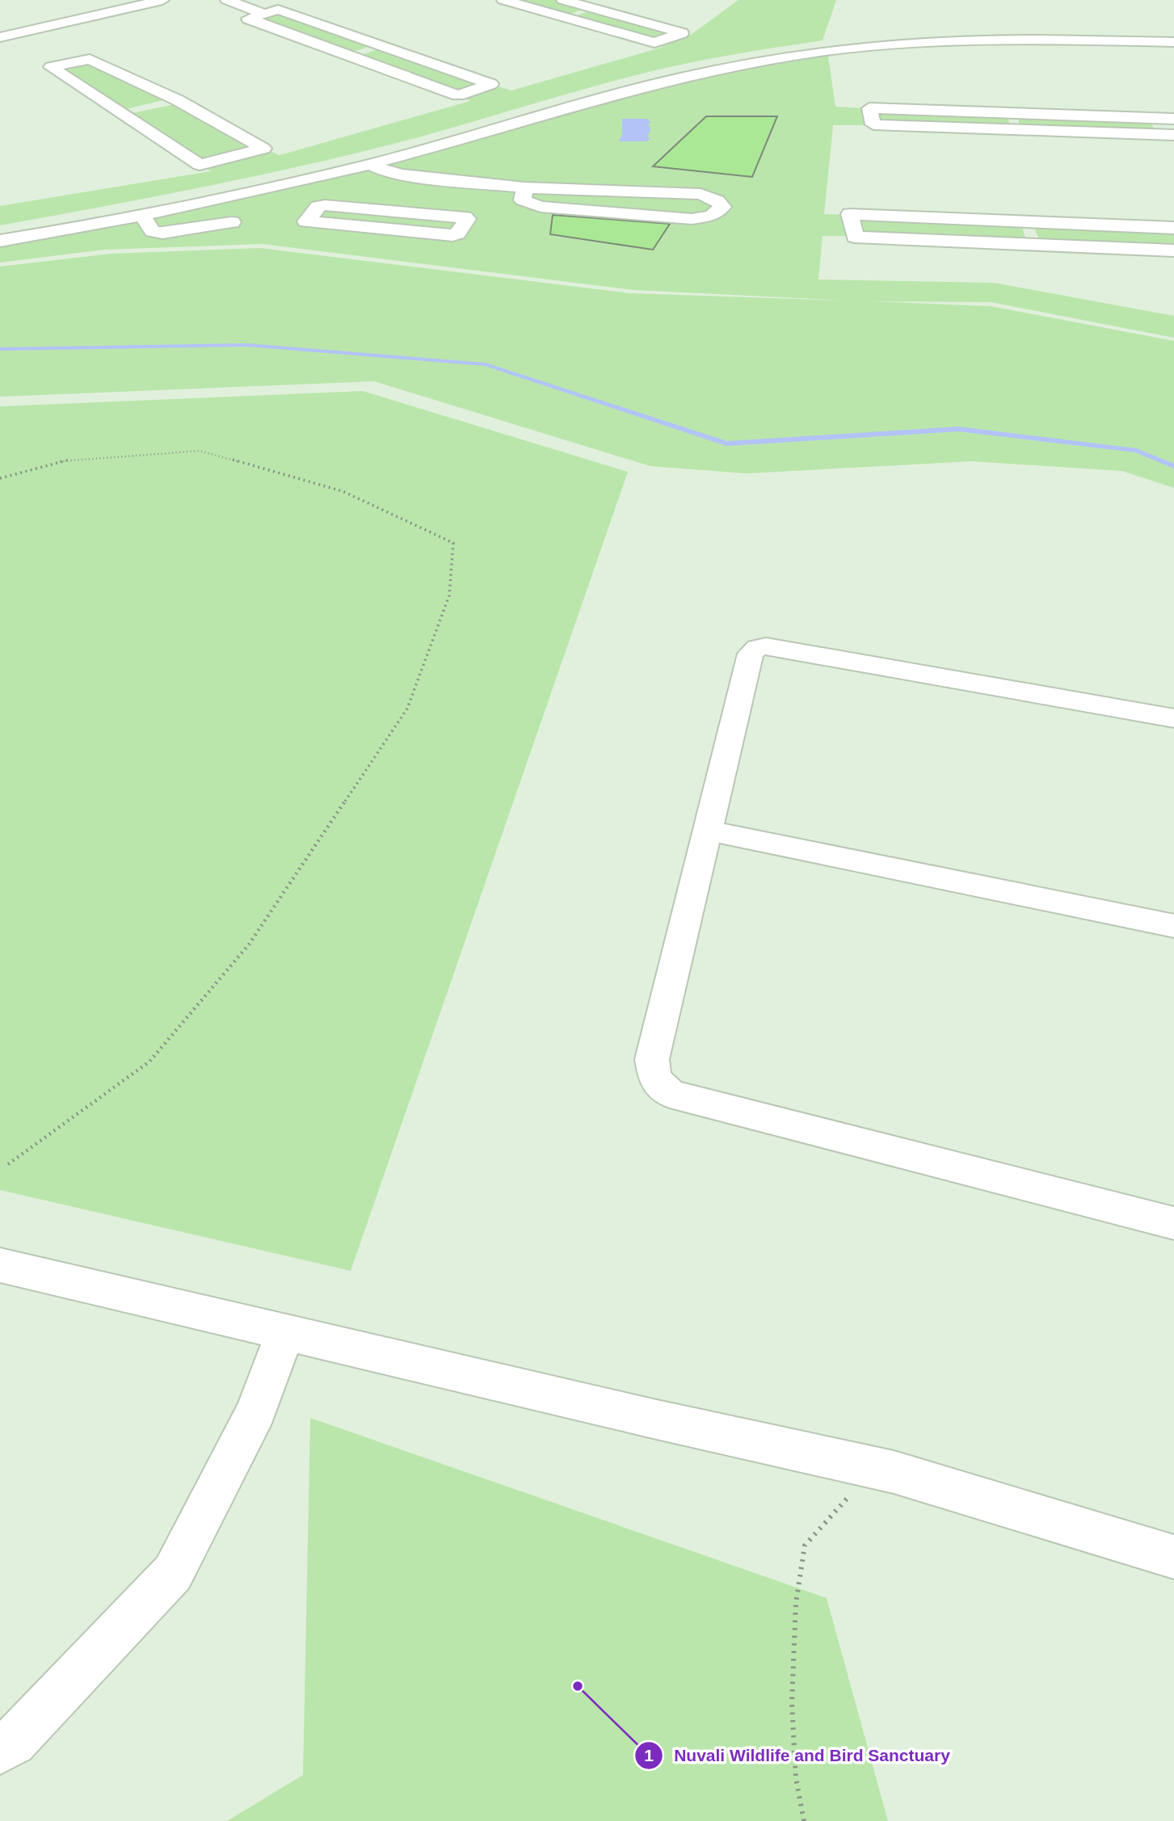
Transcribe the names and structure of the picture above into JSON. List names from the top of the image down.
{
  "places": ["Nuvali Wildlife and Bird Sanctuary"]
}
